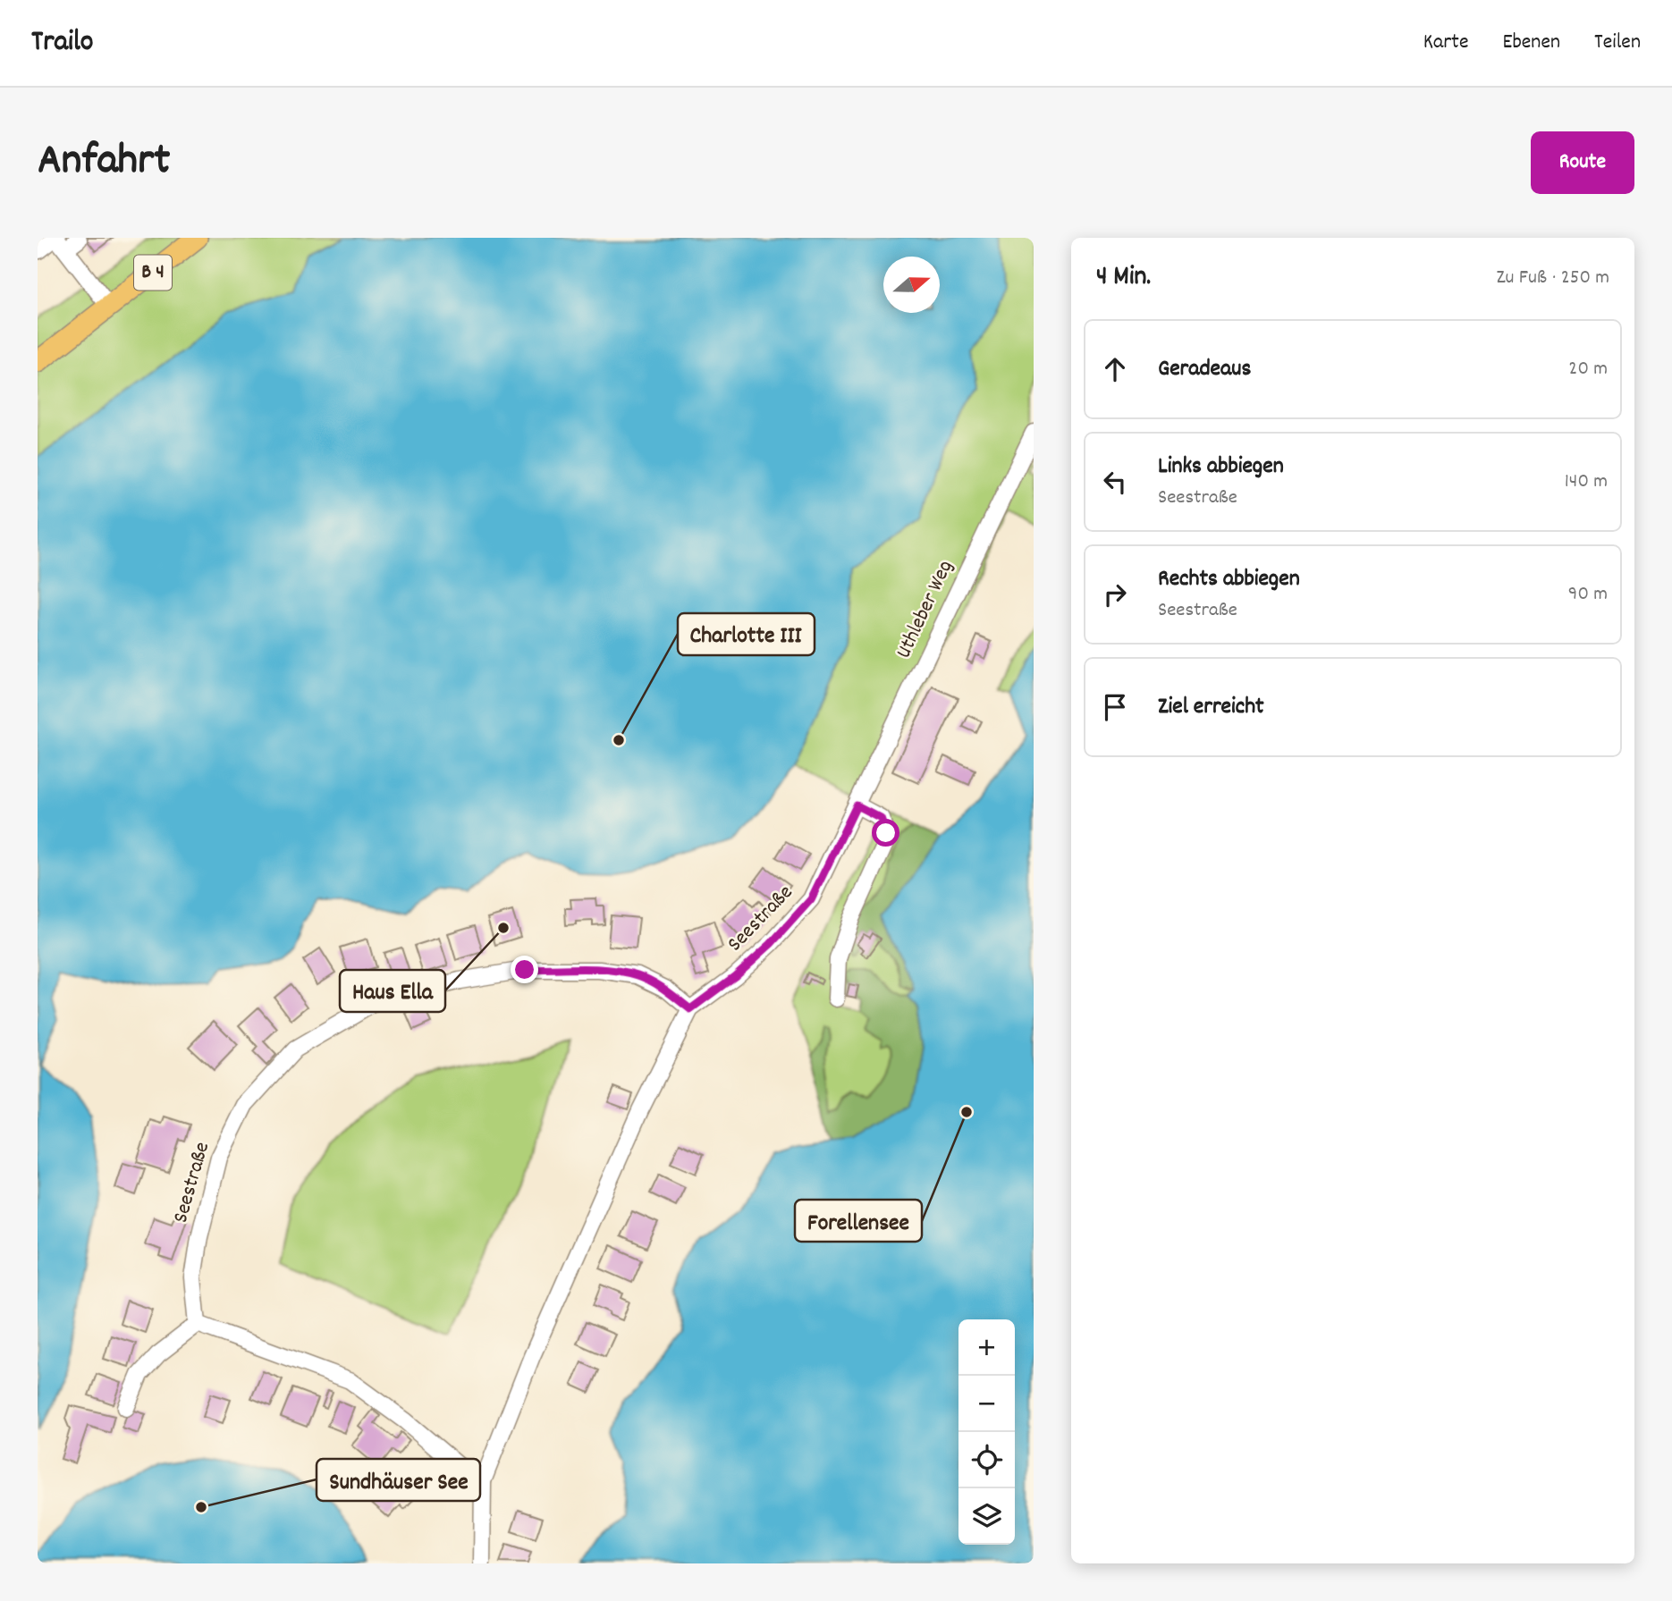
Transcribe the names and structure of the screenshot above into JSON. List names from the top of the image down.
{
  "streets": {
    "main road": ["B 4"],
    "street": ["Uthleber Weg", "Seestraße"]
  },
  "crossings": [
    ["Uthleber Weg", "Seestraße"]
  ],
  "places": [
    "Charlotte III",
    "Haus Ella",
    "Forellensee",
    "Sundhäuser See"
  ],
  "north": "right",
  "page": {
    "header": "Trailo",
    "nav": ["Karte", "Ebenen", "Teilen"],
    "title": "Anfahrt",
    "buttons": "Route",
    "heading": ["4 Min.", "Zu Fuß · 250 m"],
    "list": [
      ["Geradeaus", "20 m"],
      ["Links abbiegen", "Seestraße", "140 m"],
      ["Rechts abbiegen", "Seestraße", "90 m"],
      "Ziel erreicht"
    ],
    "map_buttons": ["+", "−"]
  }
}
